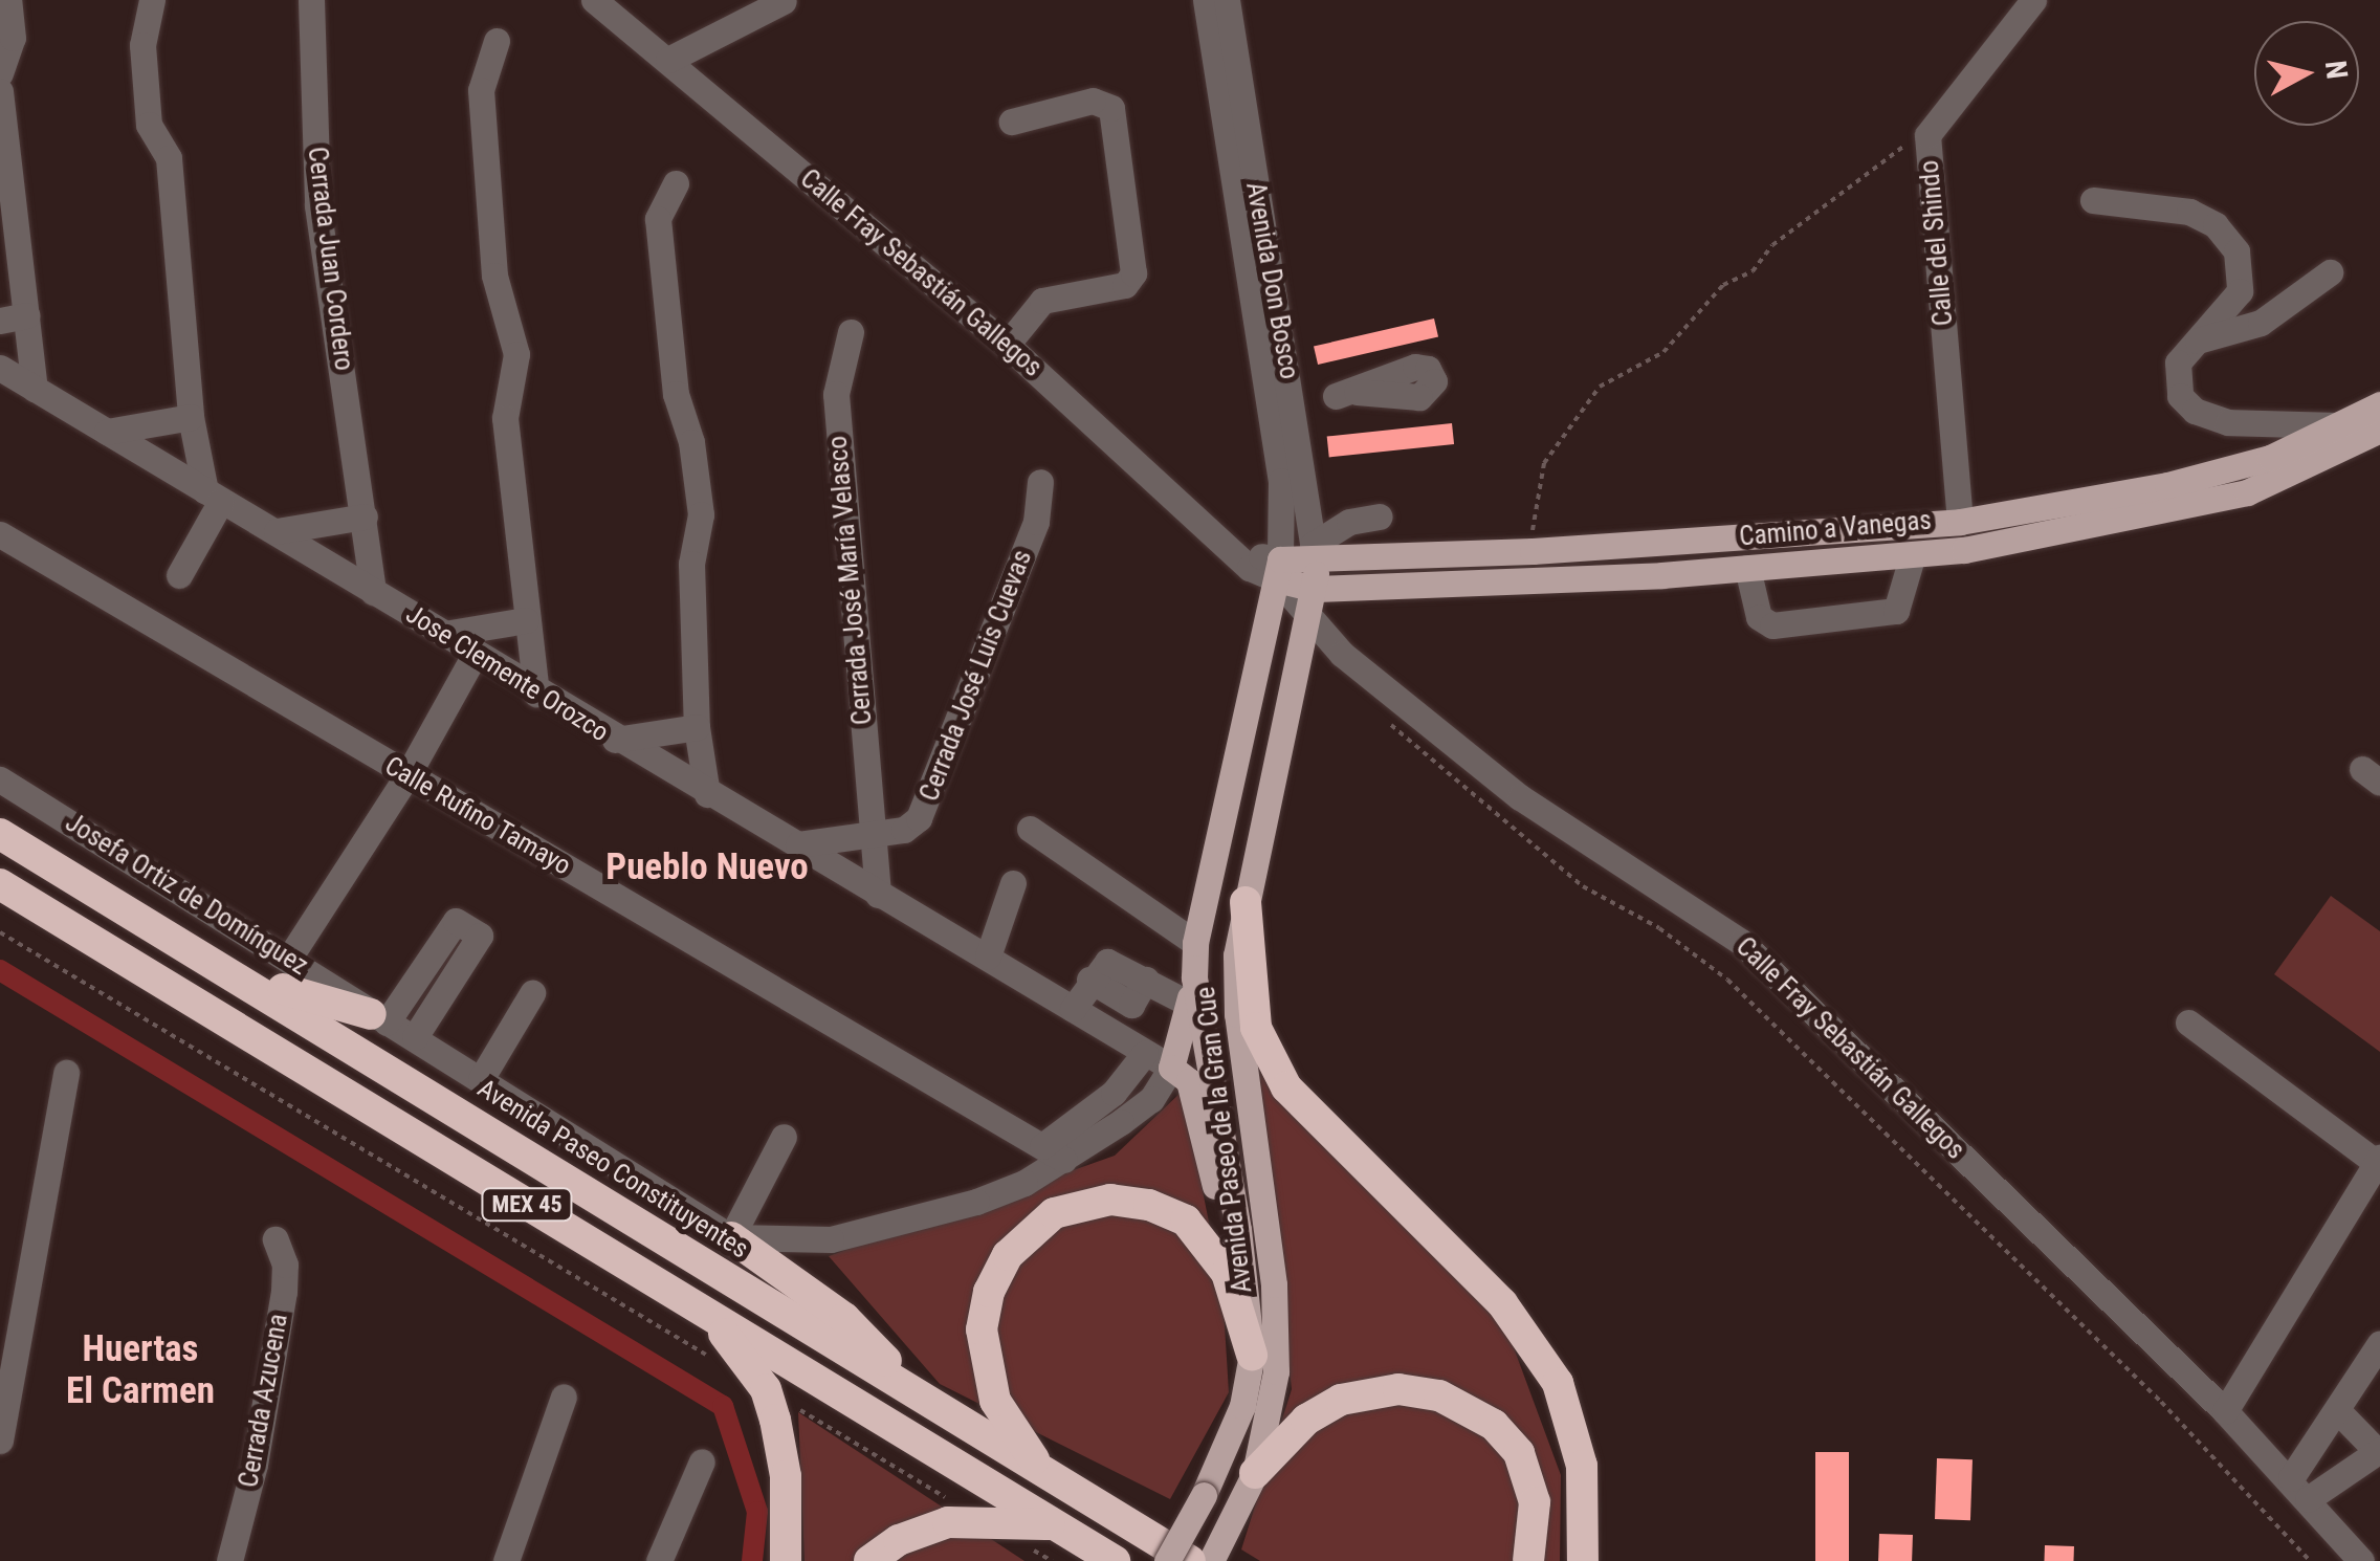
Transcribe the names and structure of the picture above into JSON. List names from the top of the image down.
{
  "streets": {
    "highway": ["Avenida Paseo Constituyentes", "MEX 45"],
    "main road": ["Camino a Vanegas", "Avenida Paseo de la Gran Cue"],
    "street": [
      "Calle del Shindo",
      "Cerrada Juan Cordero",
      "Calle Fray Sebastián Gallegos",
      "Avenida Don Bosco",
      "Cerrada José María Velasco",
      "Jose Clemente Orozco",
      "Cerrada José Luis Cuevas",
      "Calle Rufino Tamayo",
      "Josefa Ortiz de Domínguez",
      "Cerrada Azucena"
    ]
  },
  "crossings": [
    ["Calle del Shindo", "Camino a Vanegas"],
    ["Cerrada Juan Cordero", "Jose Clemente Orozco"],
    ["Calle Fray Sebastián Gallegos", "Avenida Don Bosco"],
    ["Calle Fray Sebastián Gallegos", "Camino a Vanegas"],
    ["Calle Fray Sebastián Gallegos", "Avenida Paseo de la Gran Cue"],
    ["Avenida Don Bosco", "Camino a Vanegas"],
    ["Avenida Don Bosco", "Avenida Paseo de la Gran Cue"],
    ["Camino a Vanegas", "Avenida Paseo de la Gran Cue"],
    ["Cerrada José María Velasco", "Jose Clemente Orozco"],
    ["Cerrada José María Velasco", "Cerrada José Luis Cuevas"]
  ],
  "districts": ["Pueblo Nuevo", "Huertas El Carmen"],
  "north": "right"
}
